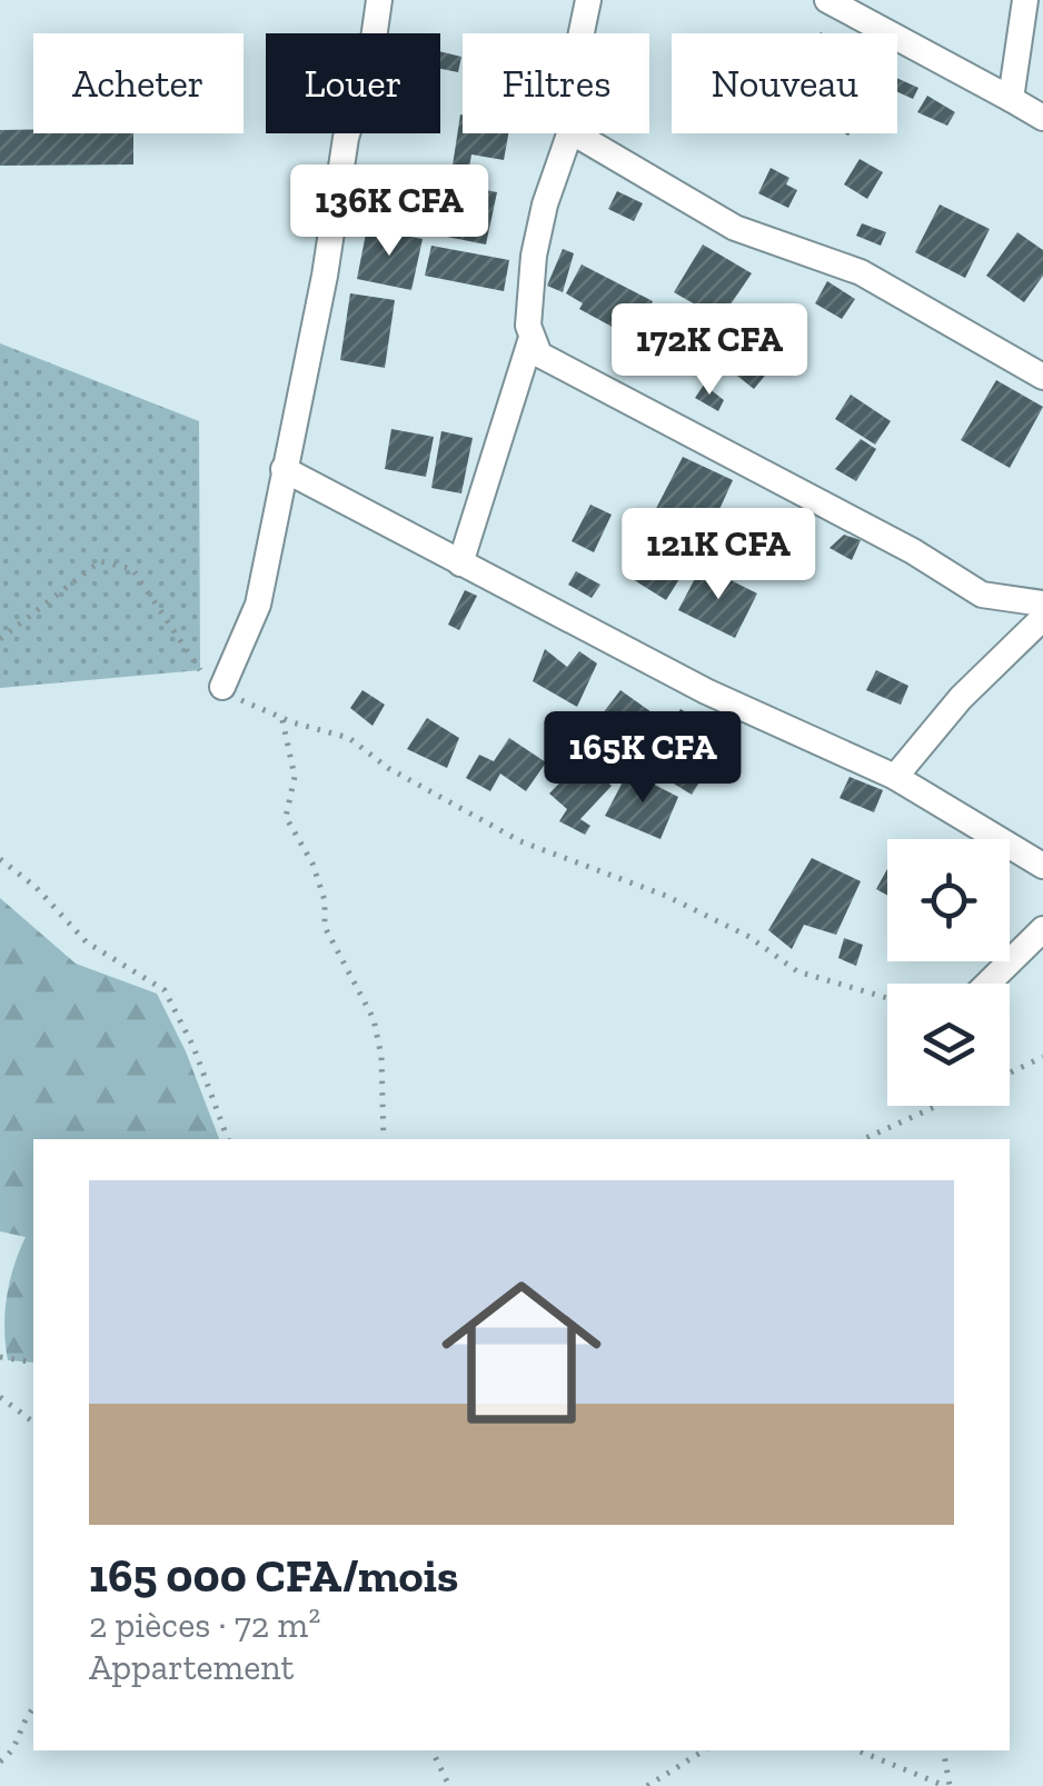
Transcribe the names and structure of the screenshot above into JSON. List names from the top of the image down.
{
  "page": {
    "chip": [
      "Acheter",
      "Louer",
      "Filtres",
      "Nouveau"
    ],
    "price": [
      "136K CFA",
      "172K CFA",
      "121K CFA",
      "165K CFA"
    ],
    "list": [
      {
        "name": "165 000 CFA/mois",
        "note": "2 pièces · 72 m² · Appartement"
      }
    ]
  }
}
